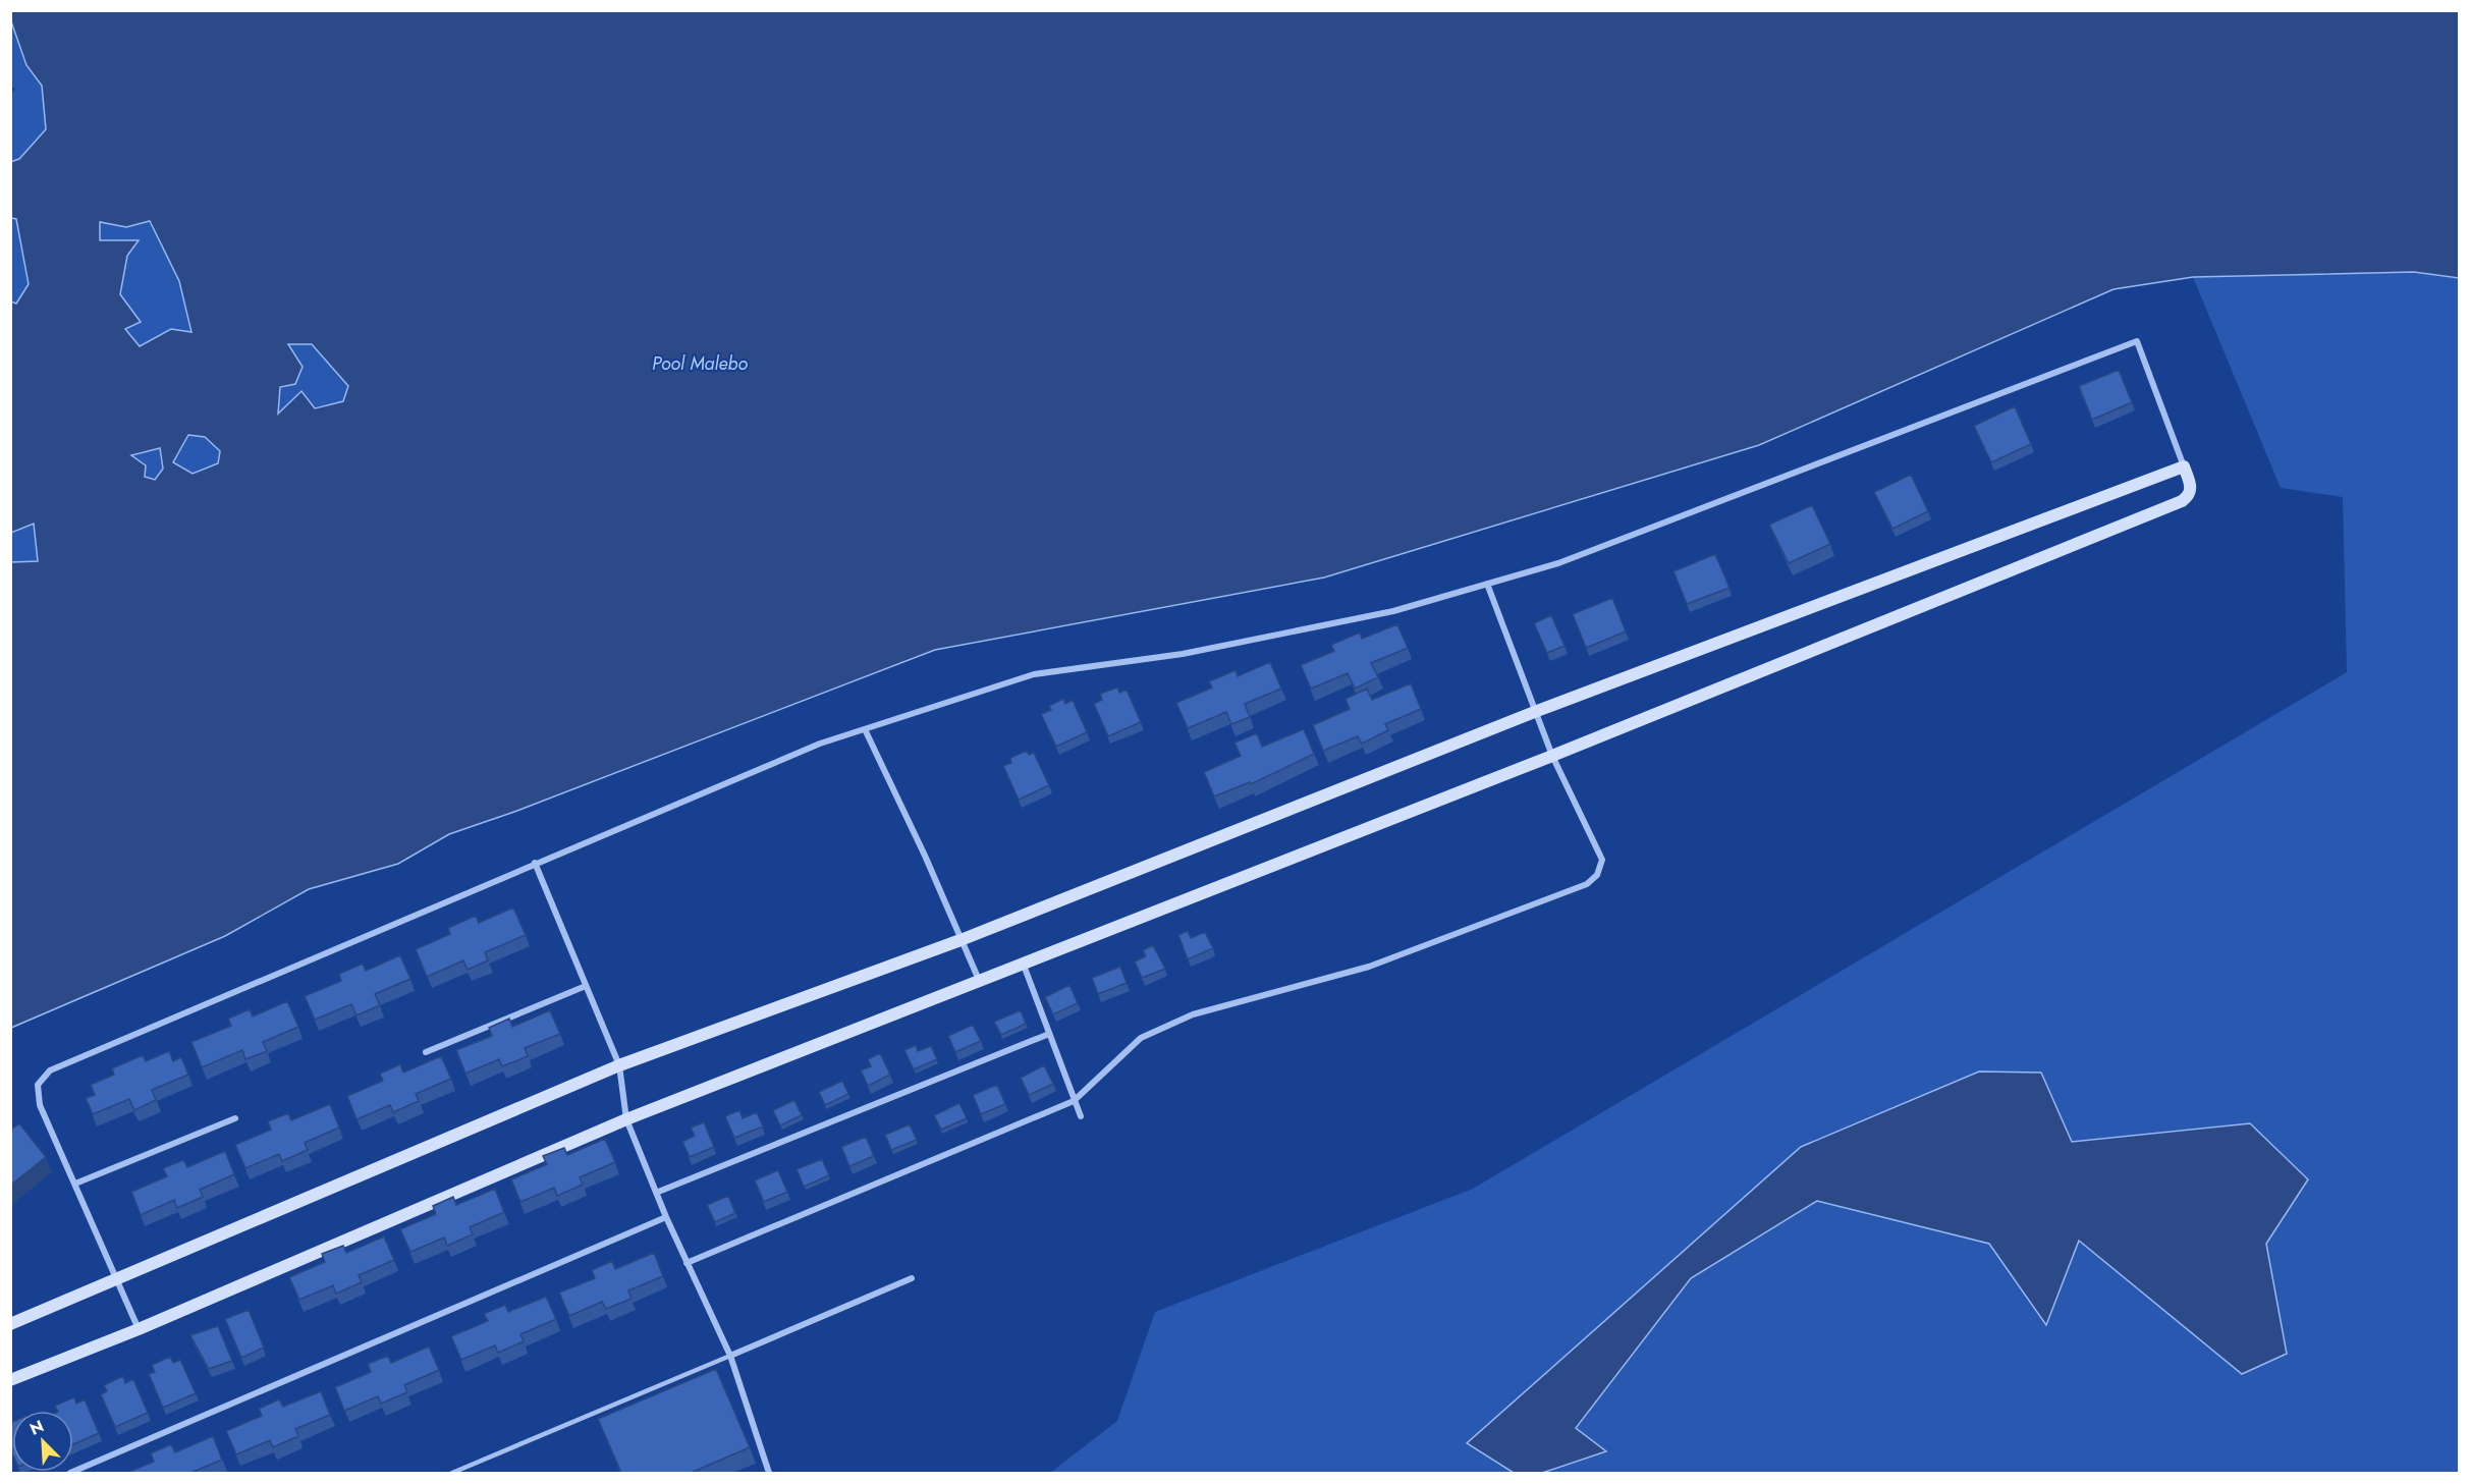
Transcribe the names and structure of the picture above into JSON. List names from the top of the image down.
{
  "water": ["Pool Malebo"],
  "north": "top left"
}
